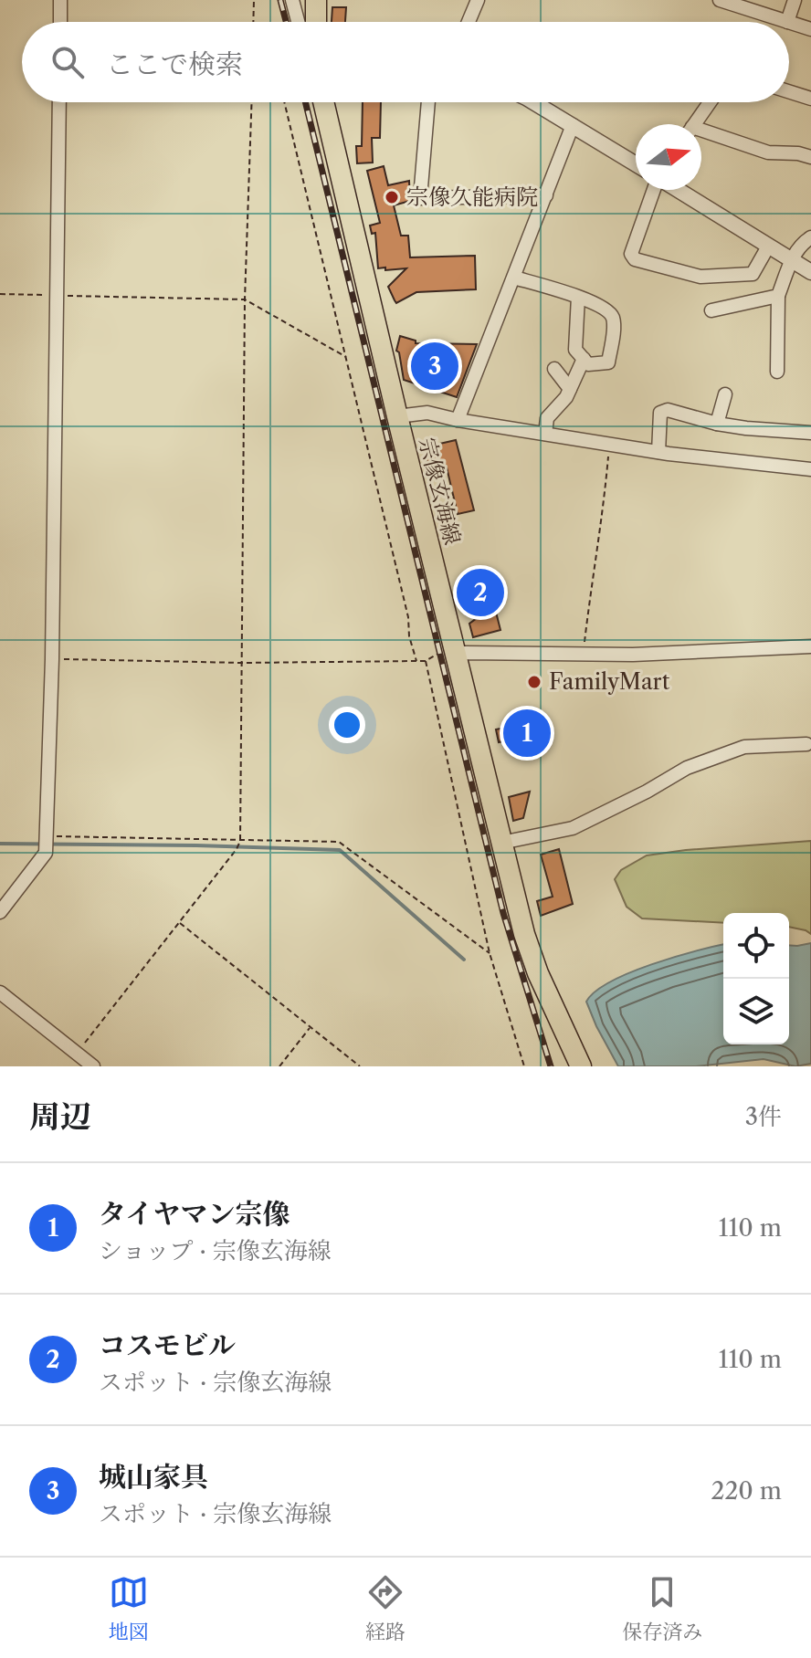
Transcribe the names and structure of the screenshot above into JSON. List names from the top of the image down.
{
  "streets": {
    "main road": ["宗像玄海線"]
  },
  "places": ["宗像久能病院", "FamilyMart"],
  "north": "right",
  "page": {
    "search": "ここで検索",
    "pins": ["3", "2", "1"],
    "heading": ["周辺", "3件"],
    "list": [
      {
        "mark": "1",
        "name": "タイヤマン宗像",
        "note": "ショップ · 宗像玄海線",
        "value": "110 m"
      },
      {
        "mark": "2",
        "name": "コスモビル",
        "note": "スポット · 宗像玄海線",
        "value": "110 m"
      },
      {
        "mark": "3",
        "name": "城山家具",
        "note": "スポット · 宗像玄海線",
        "value": "220 m"
      }
    ],
    "nav": ["地図", "経路", "保存済み"]
  }
}
